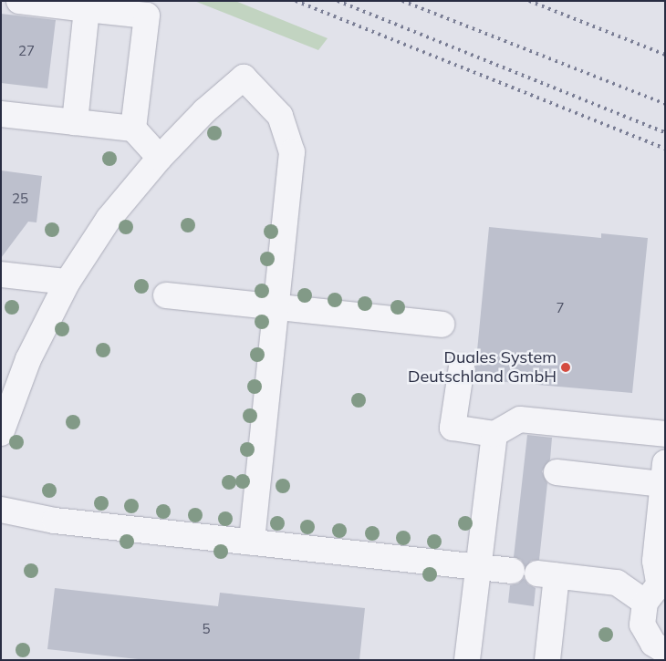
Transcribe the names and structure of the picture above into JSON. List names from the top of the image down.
{
  "places": ["Duales System Deutschland GmbH"],
  "house_numbers": [
    "27",
    "25",
    "7",
    "5"
  ]
}
